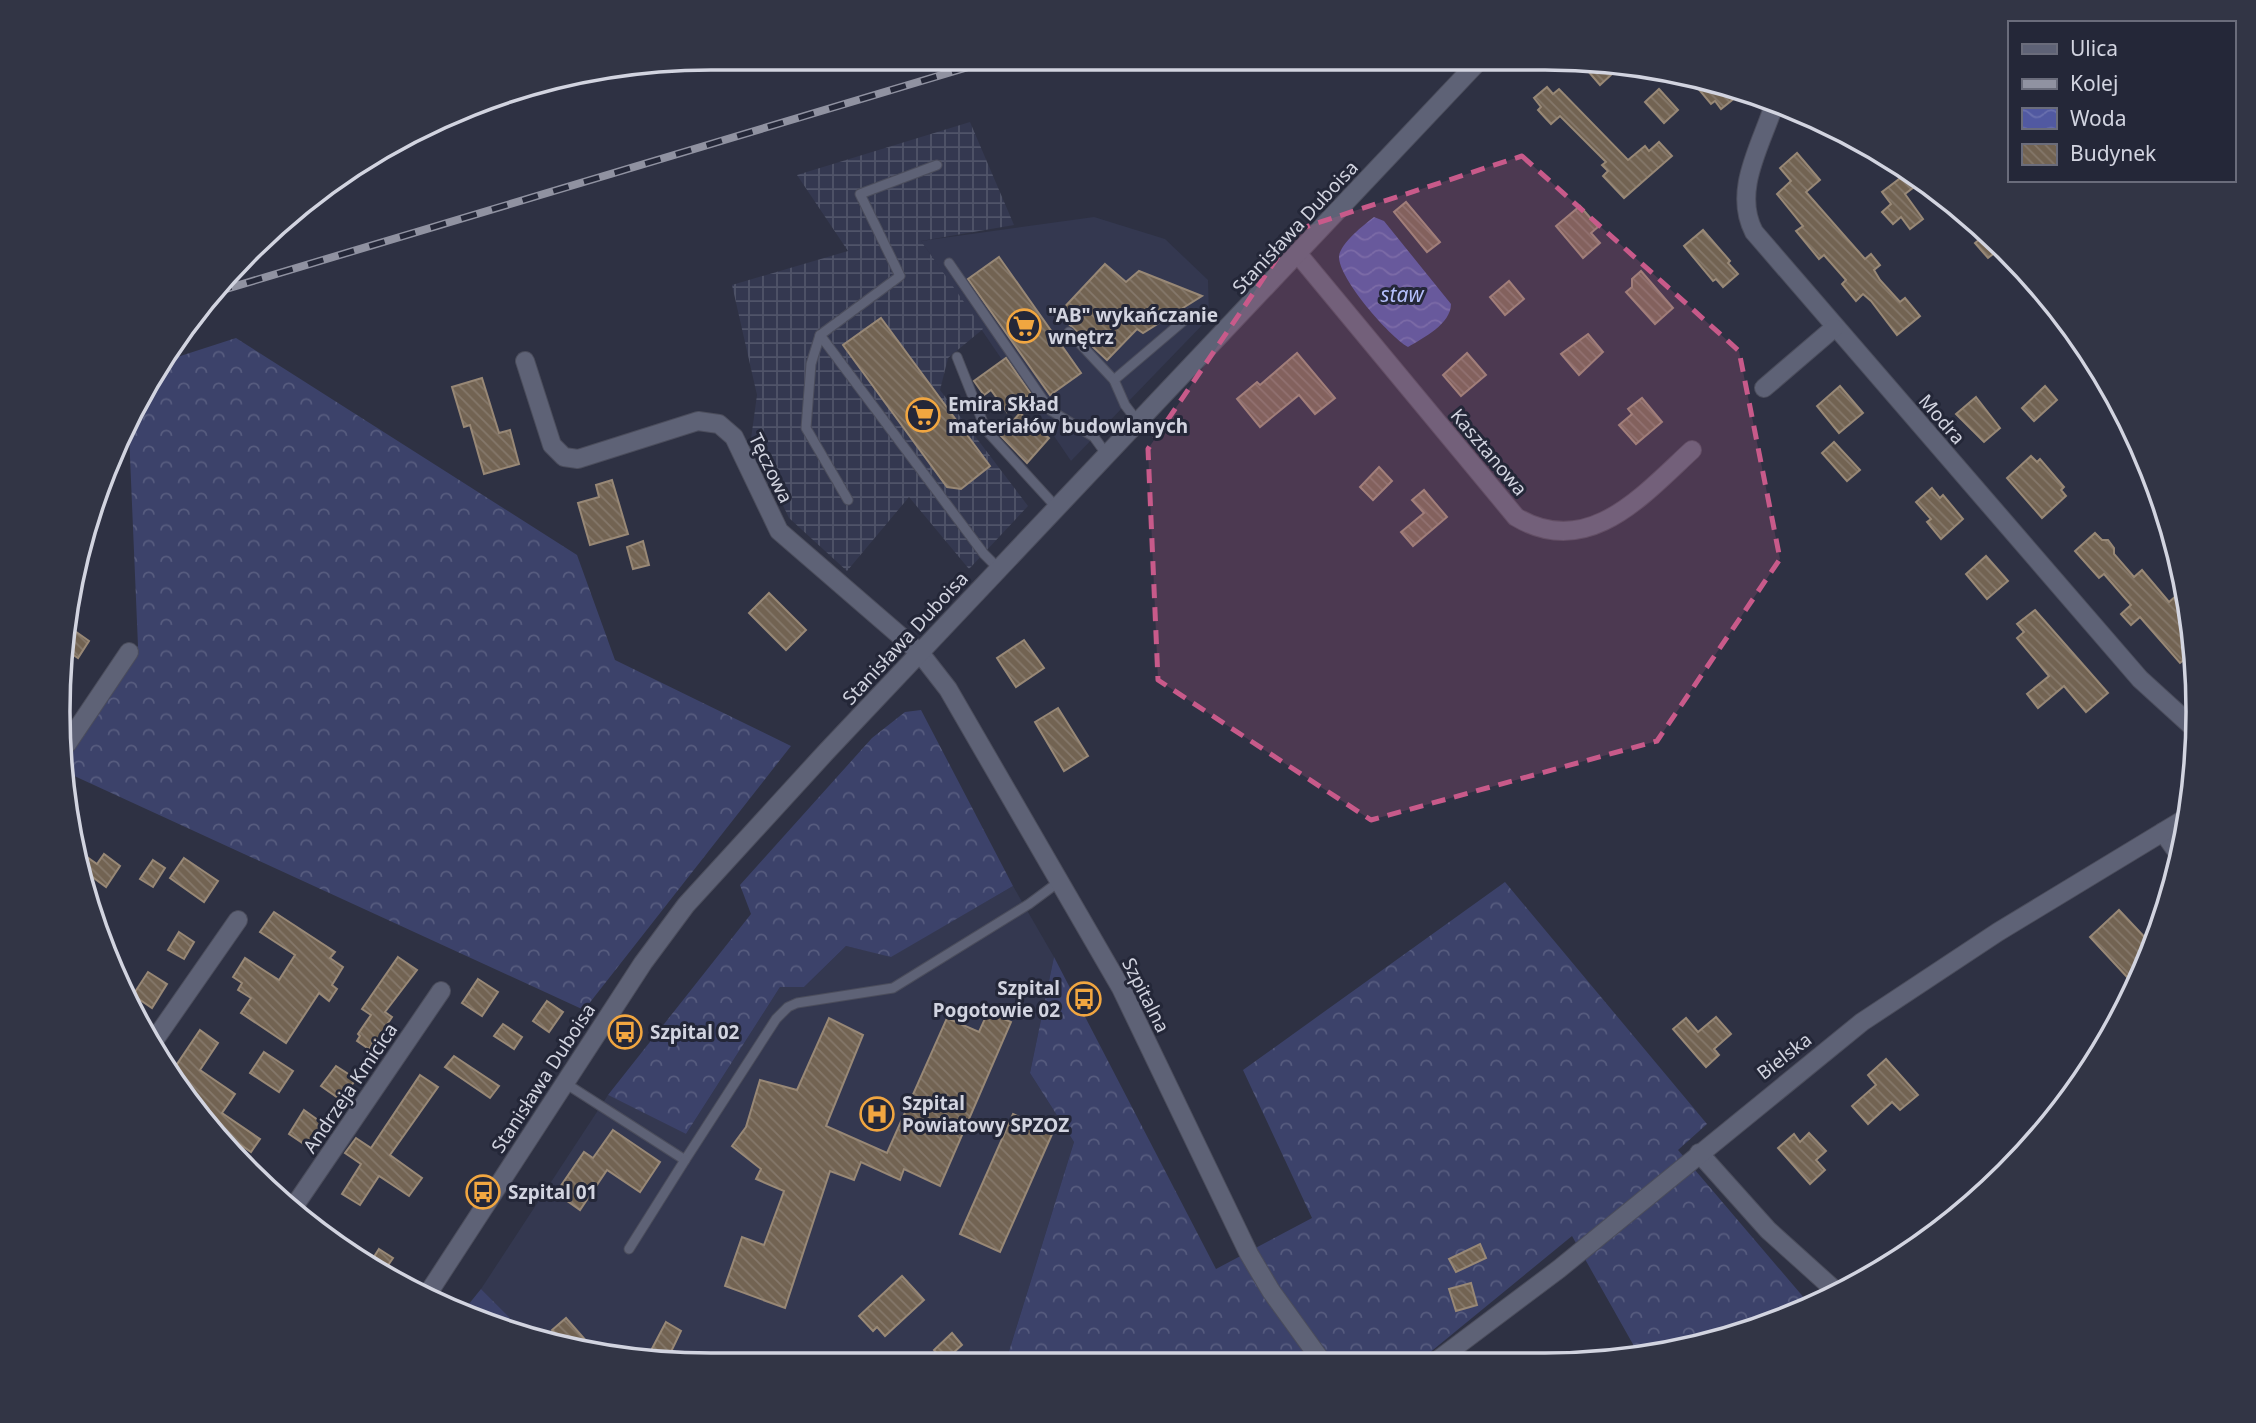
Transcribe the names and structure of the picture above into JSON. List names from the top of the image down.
{
  "streets": {
    "street": [
      "Stanisława Duboisa",
      "Modra",
      "Kasztanowa",
      "Tęczowa",
      "Szpitalna",
      "Bielska",
      "Andrzeja Kmicica"
    ]
  },
  "crossings": [
    ["Stanisława Duboisa", "Kasztanowa"],
    ["Stanisława Duboisa", "Tęczowa"],
    ["Stanisława Duboisa", "Szpitalna"],
    ["Tęczowa", "Szpitalna"]
  ],
  "water": ["staw"],
  "places": {
    "supermarket": ["\"AB\" wykańczanie wnętrz", "Emira Skład materiałów budowlanych"],
    "bus stop": ["Szpital Pogotowie 02", "Szpital 02", "Szpital 01"],
    "hospital": ["Szpital Powiatowy SPZOZ"]
  },
  "legend": [
    "Ulica",
    "Kolej",
    "Woda",
    "Budynek"
  ]
}
